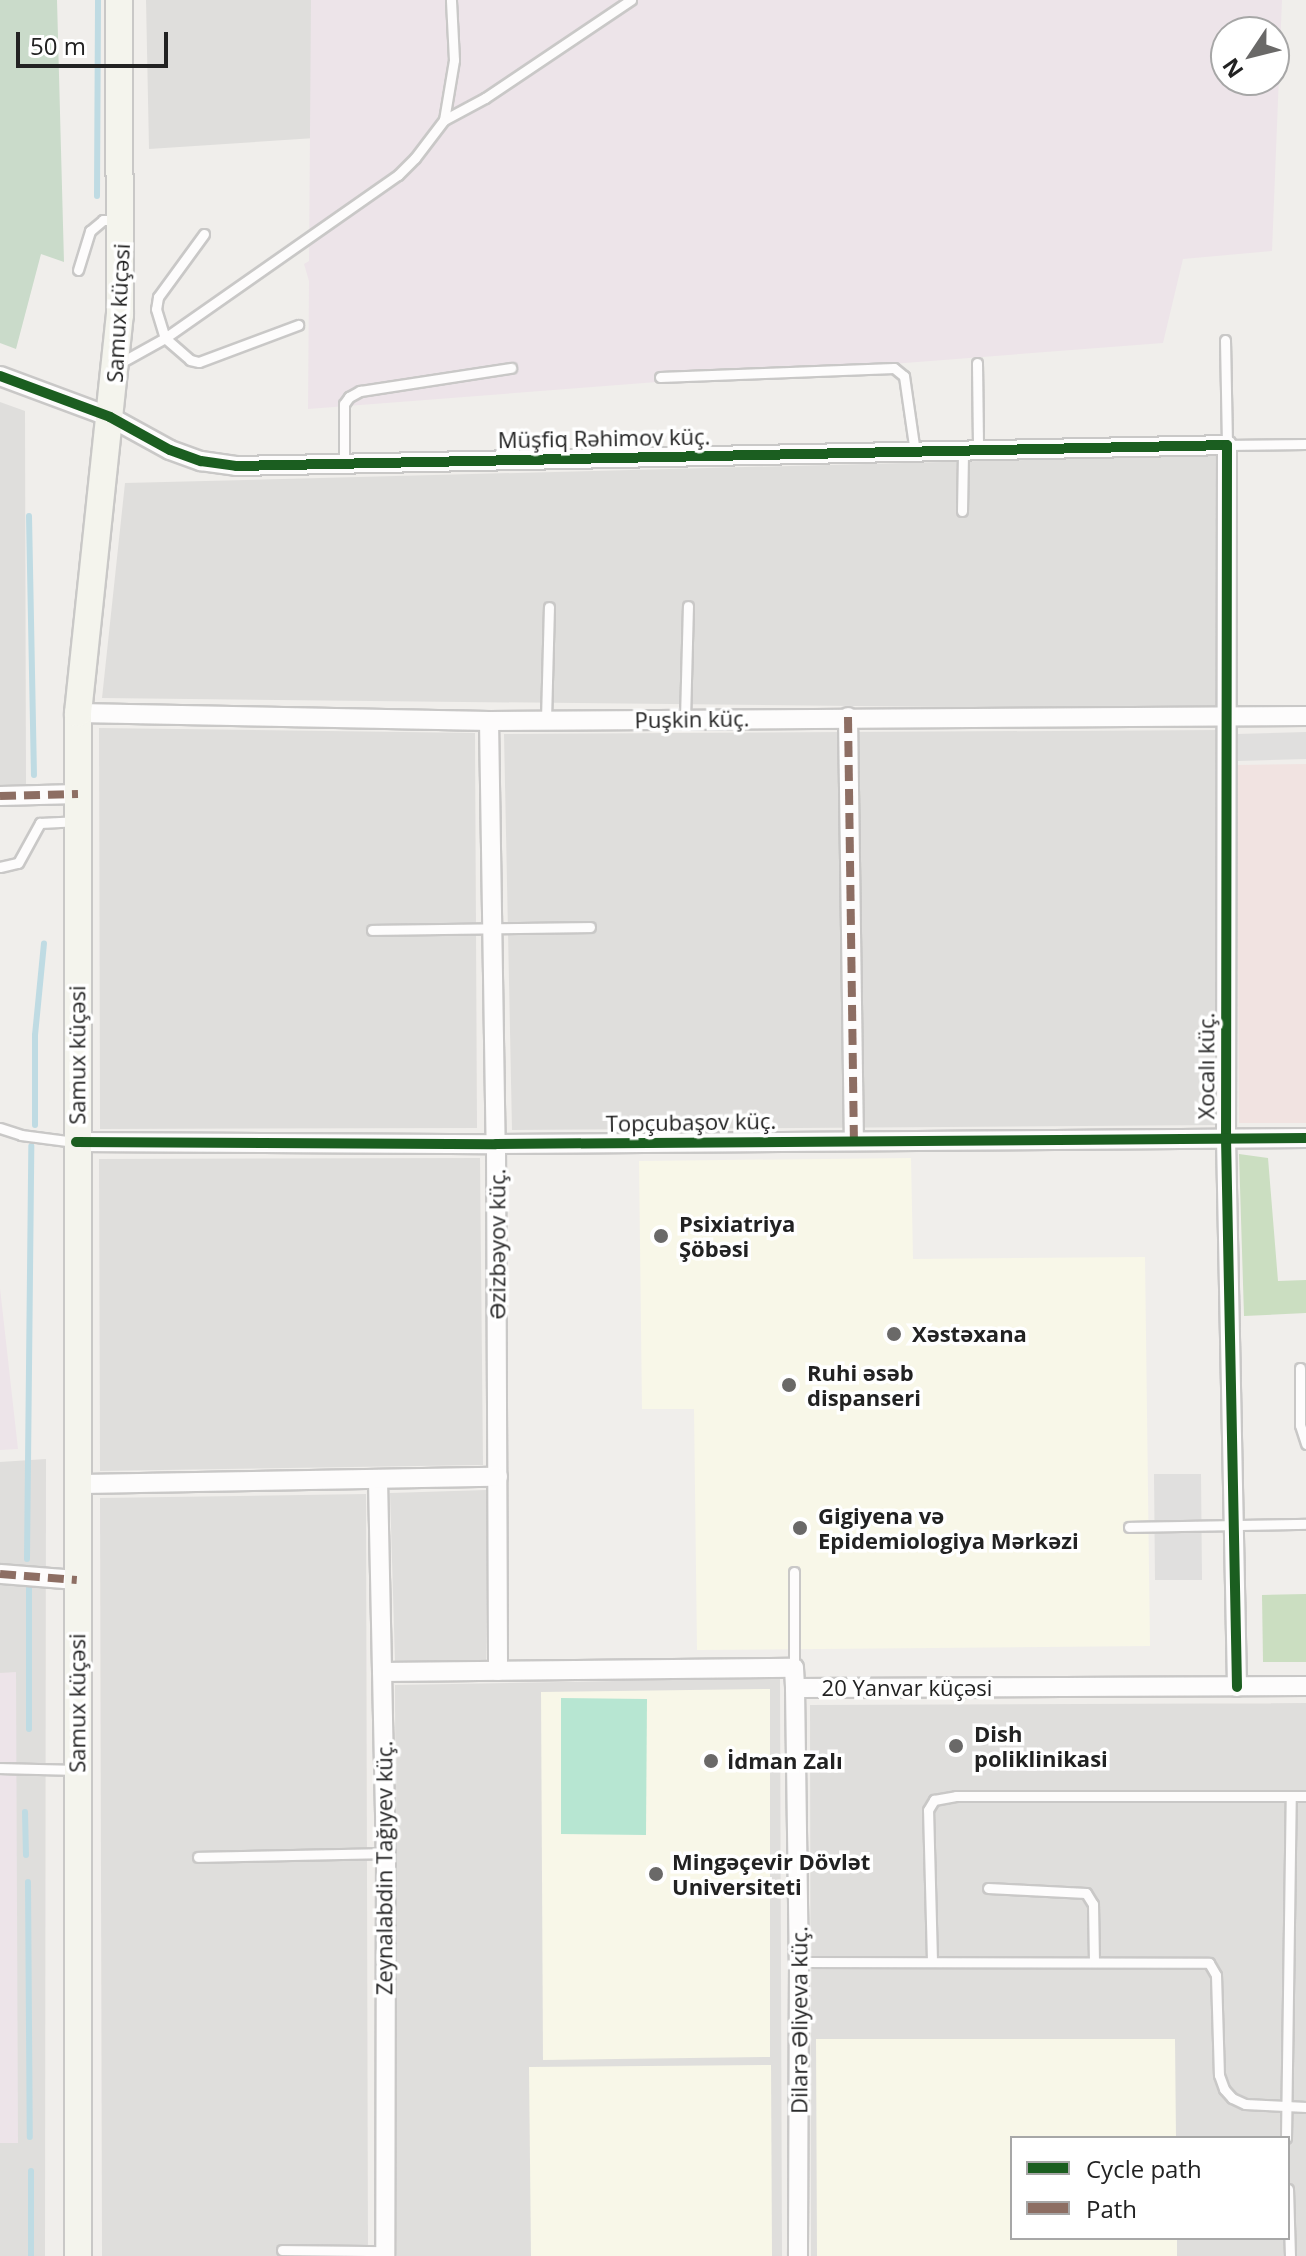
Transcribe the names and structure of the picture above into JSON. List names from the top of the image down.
{
  "streets": {
    "main road": ["Samux küçəsi"],
    "street": [
      "Müşfiq Rəhimov küç.",
      "Puşkin küç.",
      "Xocalı küç.",
      "Topçubaşov küç.",
      "Əzizbəyov küç.",
      "20 Yanvar küçəsi",
      "Zeynalabdin Tağıyev küç.",
      "Dilarə Əliyeva küç."
    ]
  },
  "crossings": [
    ["Samux küçəsi", "Müşfiq Rəhimov küç."],
    ["Samux küçəsi", "Puşkin küç."],
    ["Samux küçəsi", "Topçubaşov küç."],
    ["Müşfiq Rəhimov küç.", "Xocalı küç."],
    ["Puşkin küç.", "Xocalı küç."],
    ["Puşkin küç.", "Əzizbəyov küç."],
    ["Xocalı küç.", "Topçubaşov küç."],
    ["Xocalı küç.", "20 Yanvar küçəsi"],
    ["Topçubaşov küç.", "Əzizbəyov küç."],
    ["Əzizbəyov küç.", "20 Yanvar küçəsi"],
    ["20 Yanvar küçəsi", "Zeynalabdin Tağıyev küç."],
    ["20 Yanvar küçəsi", "Dilarə Əliyeva küç."]
  ],
  "places": [
    "Psixiatriya Şöbəsi",
    "Xəstəxana",
    "Ruhi əsəb dispanseri",
    "Gigiyena və Epidemiologiya Mərkəzi",
    "Dish poliklinikasi",
    "İdman Zalı",
    "Mingəçevir Dövlət Universiteti"
  ],
  "legend": ["Cycle path", "Path"],
  "scale_bar": "50 m",
  "north": "bottom left"
}
